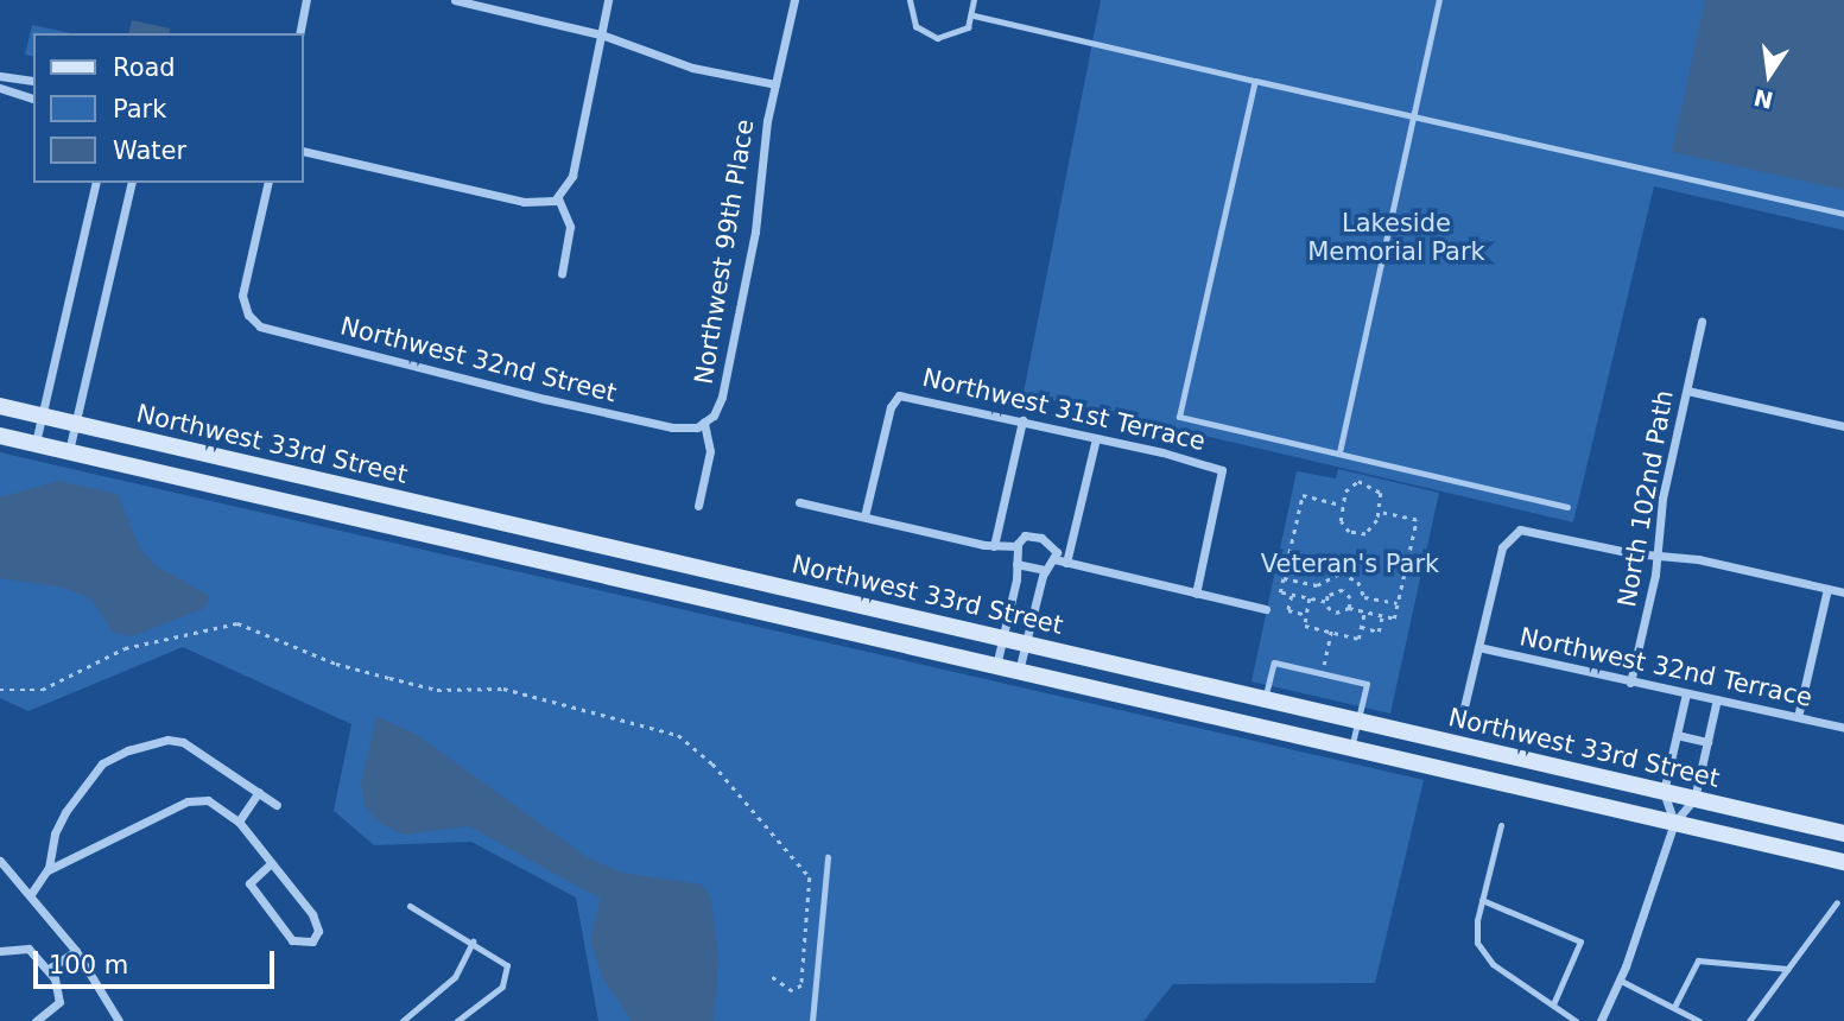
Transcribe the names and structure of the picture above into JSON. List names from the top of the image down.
{
  "streets": {
    "street": [
      "Northwest 99th Place",
      "Northwest 32nd Street",
      "Northwest 31st Terrace",
      "Northwest 33rd Street",
      "North 102nd Path",
      "Northwest 32nd Terrace"
    ]
  },
  "crossings": [
    ["Northwest 99th Place", "Northwest 32nd Street"],
    ["North 102nd Path", "Northwest 32nd Terrace"]
  ],
  "parks": ["Lakeside Memorial Park", "Veteran's Park"],
  "legend": ["Road", "Park", "Water"],
  "scale_bar": "100 m",
  "north": "bottom"
}
